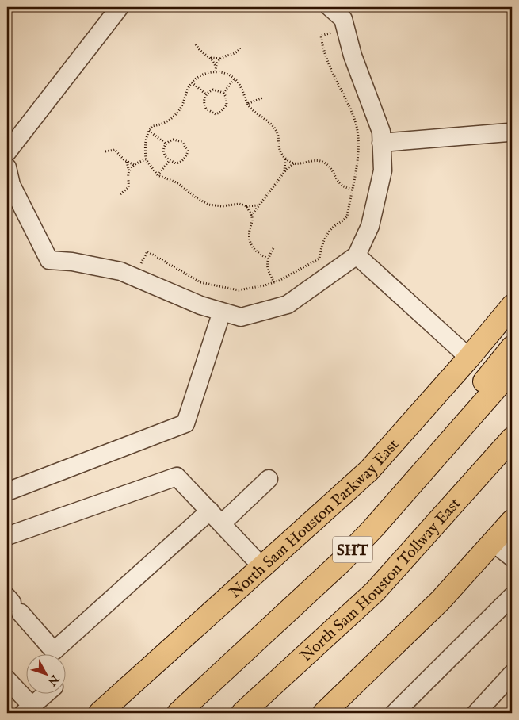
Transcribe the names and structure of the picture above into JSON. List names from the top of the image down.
{
  "streets": {
    "main road": ["North Sam Houston Parkway East", "SHT", "North Sam Houston Tollway East"]
  },
  "north": "bottom right"
}
